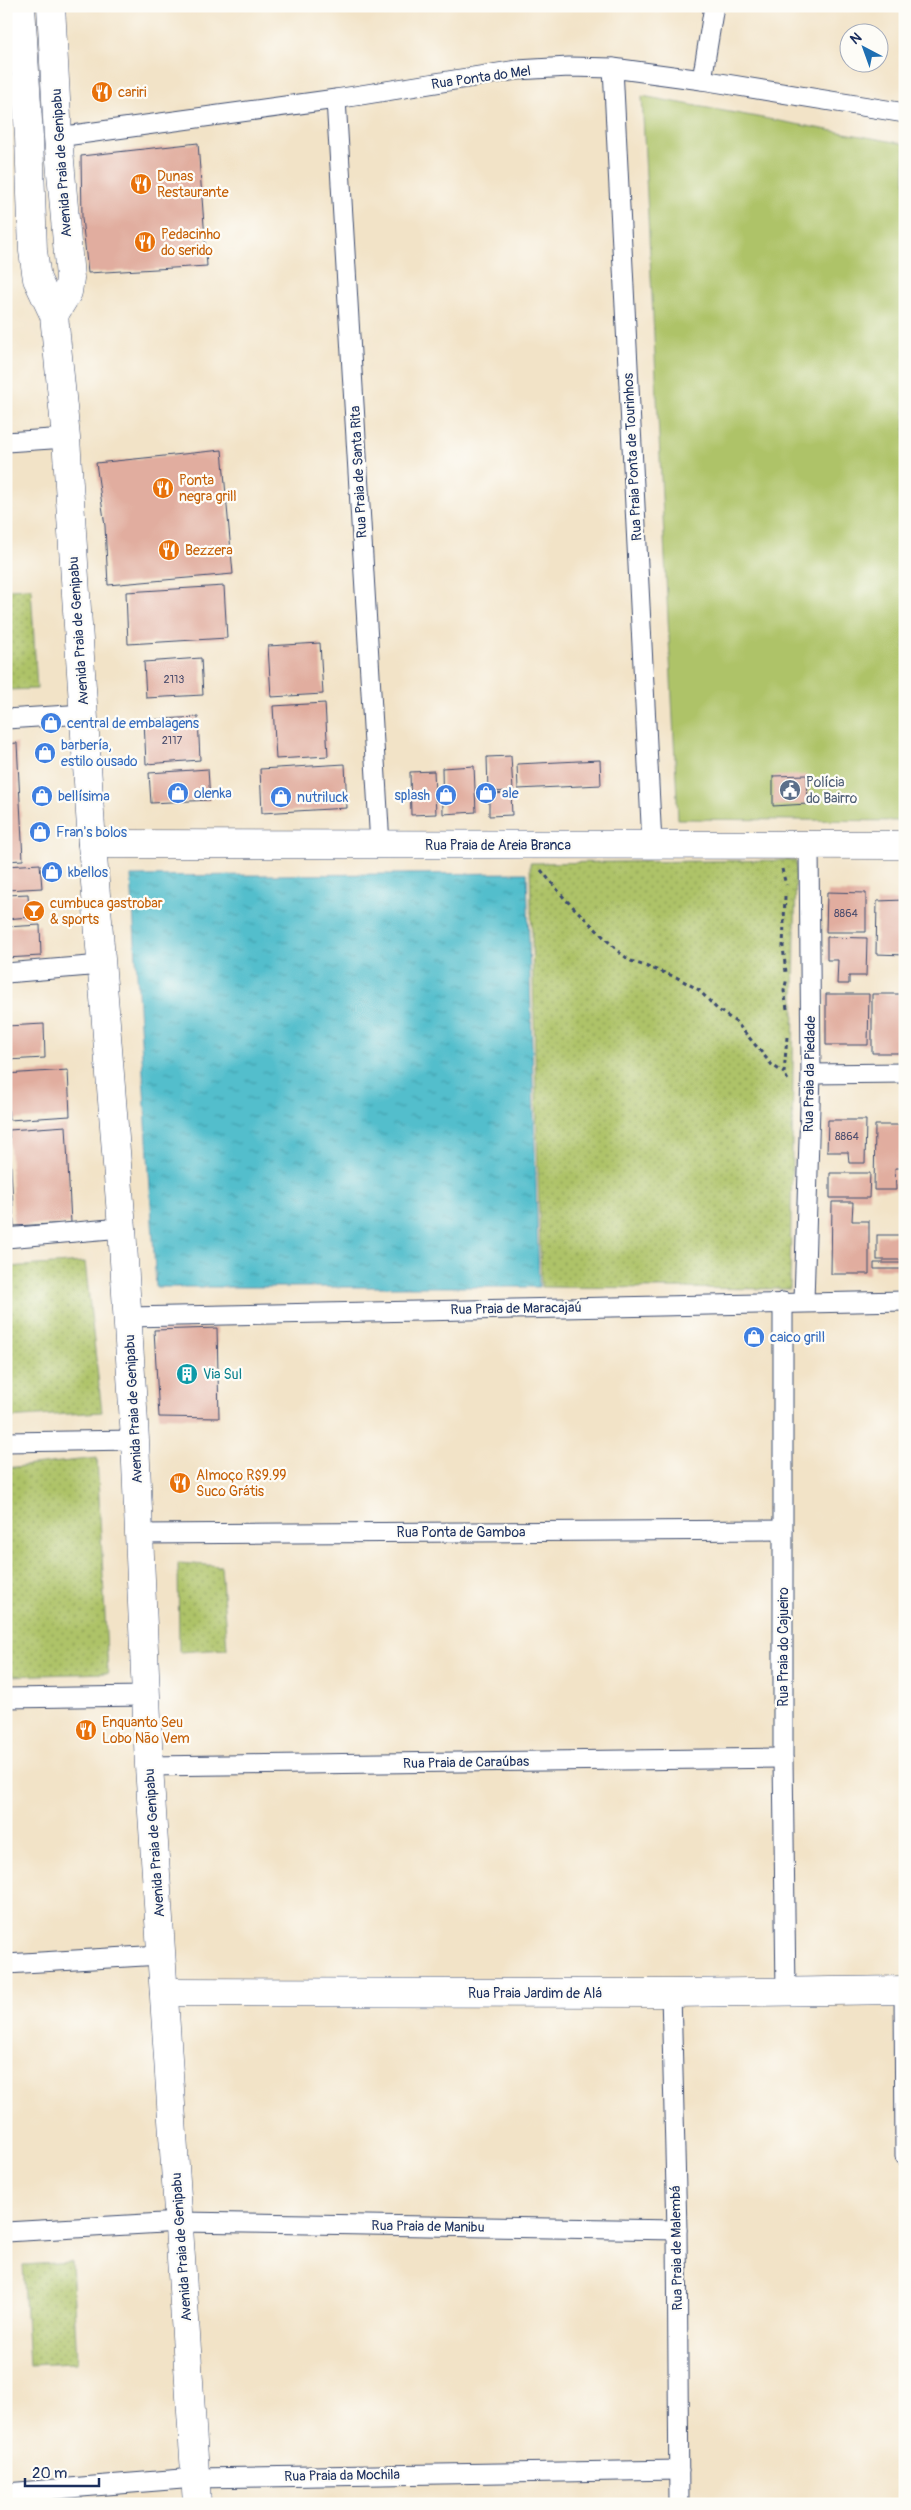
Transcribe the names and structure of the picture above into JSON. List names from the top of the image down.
{
  "streets": {
    "main road": ["Avenida Praia de Genipabu", "Rua Praia de Areia Branca", "Rua Praia Jardim de Alá"],
    "street": [
      "Rua Ponta do Mel",
      "Rua Praia Ponta de Tourinhos",
      "Rua Praia de Santa Rita",
      "Rua Praia da Piedade",
      "Rua Praia de Maracajaú",
      "Rua Ponta de Gamboa",
      "Rua Praia do Cajueiro",
      "Rua Praia de Caraúbas",
      "Rua Praia de Manibu",
      "Rua Praia de Malembá",
      "Rua Praia da Mochila"
    ]
  },
  "crossings": [
    ["Rua Ponta do Mel", "Avenida Praia de Genipabu"],
    ["Rua Ponta do Mel", "Rua Praia Ponta de Tourinhos"],
    ["Rua Ponta do Mel", "Rua Praia de Santa Rita"],
    ["Avenida Praia de Genipabu", "Rua Praia de Areia Branca"],
    ["Avenida Praia de Genipabu", "Rua Praia de Maracajaú"],
    ["Avenida Praia de Genipabu", "Rua Ponta de Gamboa"],
    ["Avenida Praia de Genipabu", "Rua Praia de Caraúbas"],
    ["Avenida Praia de Genipabu", "Rua Praia Jardim de Alá"],
    ["Avenida Praia de Genipabu", "Rua Praia de Manibu"],
    ["Avenida Praia de Genipabu", "Rua Praia da Mochila"],
    ["Rua Praia Ponta de Tourinhos", "Rua Praia de Areia Branca"],
    ["Rua Praia de Santa Rita", "Rua Praia de Areia Branca"],
    ["Rua Praia de Areia Branca", "Rua Praia da Piedade"],
    ["Rua Praia da Piedade", "Rua Praia de Maracajaú"],
    ["Rua Praia de Maracajaú", "Rua Praia do Cajueiro"],
    ["Rua Ponta de Gamboa", "Rua Praia do Cajueiro"],
    ["Rua Praia do Cajueiro", "Rua Praia de Caraúbas"],
    ["Rua Praia do Cajueiro", "Rua Praia Jardim de Alá"],
    ["Rua Praia Jardim de Alá", "Rua Praia de Malembá"],
    ["Rua Praia de Manibu", "Rua Praia de Malembá"],
    ["Rua Praia de Malembá", "Rua Praia da Mochila"]
  ],
  "places": {
    "restaurant": [
      "cariri",
      "Dunas Restaurante",
      "Pedacinho do serido",
      "Ponta negra grill",
      "Bezzera",
      "Almoço R$9.99 Suco Grátis",
      "Enquanto Seu Lobo Não Vem"
    ],
    "shop": [
      "central de embalagens",
      "barbería, estilo ousado",
      "olenka",
      "ale",
      "splash",
      "bellísima",
      "nutriluck",
      "Fran's bolos",
      "kbellos",
      "caico grill"
    ],
    "public building": ["Polícia do Bairro"],
    "bar": ["cumbuca gastrobar & sports"],
    "building": ["Via Sul"]
  },
  "house_numbers": [
    "2113",
    "2117",
    "8864",
    "8864"
  ],
  "scale_bar": "20 m",
  "north": "top left"
}
